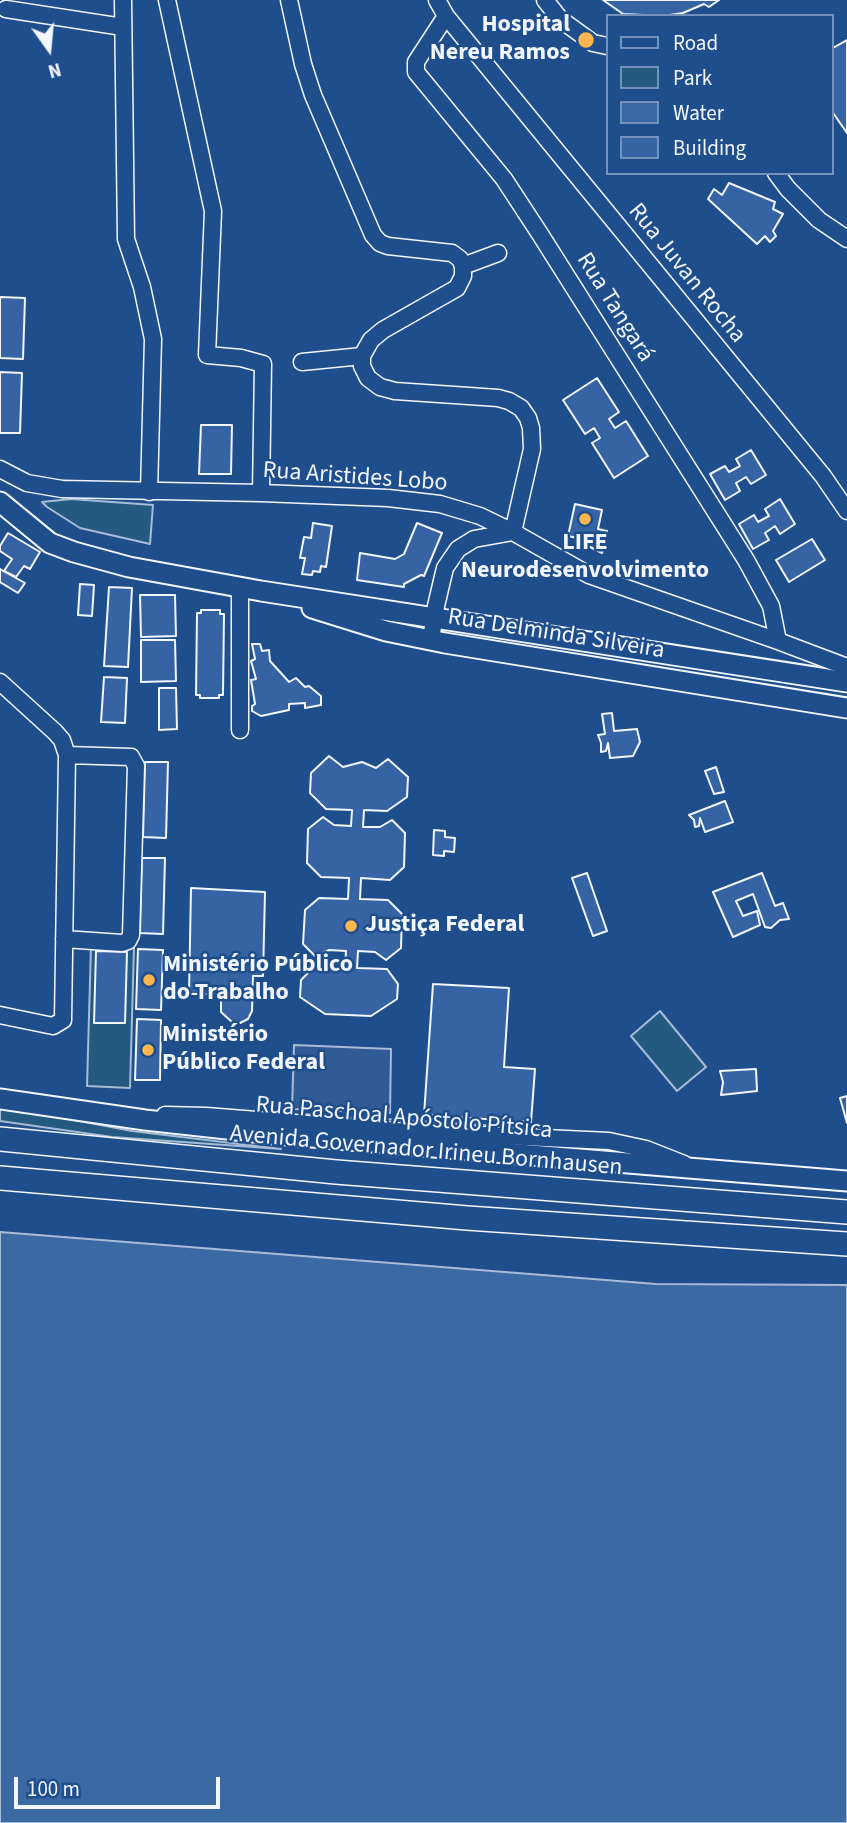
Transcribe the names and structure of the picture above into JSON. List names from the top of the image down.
{
  "streets": {
    "highway": ["Avenida Governador Irineu Bornhausen"],
    "main road": ["Rua Delminda Silveira", "Rua Paschoal Apóstolo Pítsica"],
    "street": ["Rua Juvan Rocha", "Rua Tangará", "Rua Aristides Lobo"]
  },
  "crossings": [
    ["Rua Juvan Rocha", "Rua Tangará"],
    ["Rua Tangará", "Rua Aristides Lobo"]
  ],
  "places": [
    "Hospital Nereu Ramos",
    "LIFE Neurodesenvolvimento",
    "Justiça Federal",
    "Ministério Público do Trabalho",
    "Ministério Público Federal"
  ],
  "legend": [
    "Road",
    "Park",
    "Water",
    "Building"
  ],
  "scale_bar": "100 m",
  "north": "bottom"
}
